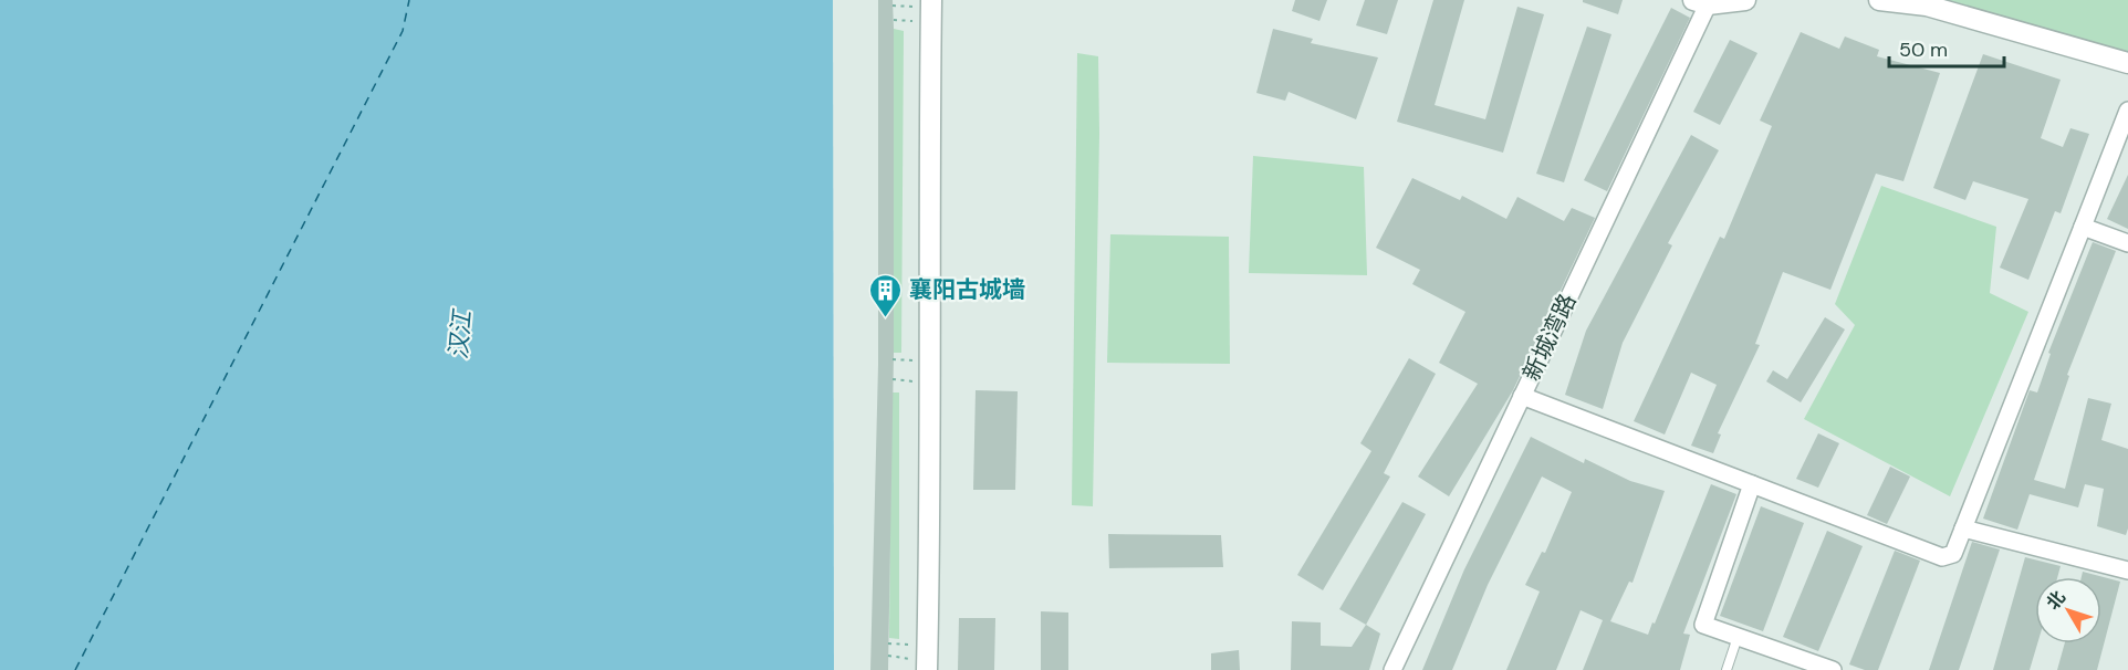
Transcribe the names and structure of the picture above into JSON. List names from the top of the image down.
{
  "streets": {
    "street": ["新城湾路"]
  },
  "water": ["汉江"],
  "places": {
    "building": ["襄阳古城墙"]
  },
  "scale_bar": "50 m",
  "north": "top left"
}
